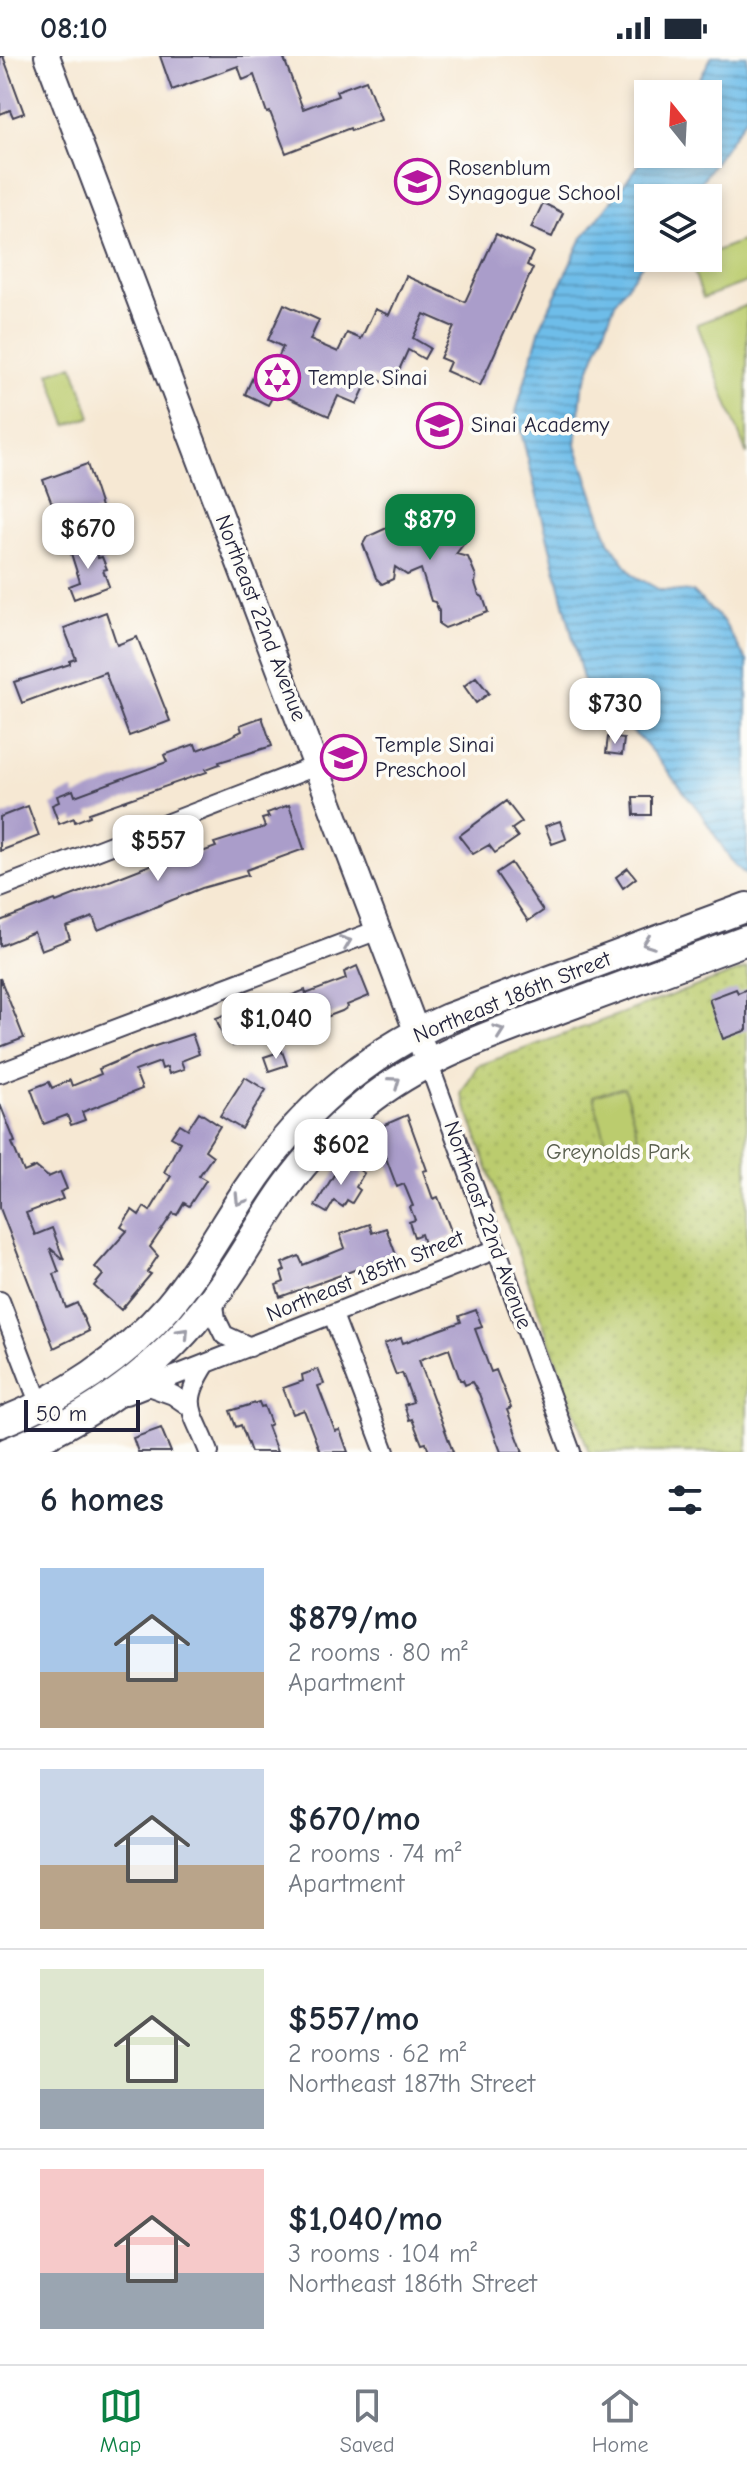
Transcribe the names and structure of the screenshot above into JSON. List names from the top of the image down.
{
  "streets": {
    "main road": ["Northeast 186th Street"],
    "street": ["Northeast 22nd Avenue", "Northeast 185th Street"]
  },
  "crossings": [
    ["Northeast 22nd Avenue", "Northeast 186th Street"],
    ["Northeast 22nd Avenue", "Northeast 185th Street"],
    ["Northeast 186th Street", "Northeast 185th Street"]
  ],
  "parks": ["Greynolds Park"],
  "places": {
    "school or university": ["Rosenblum Synagogue School", "Sinai Academy", "Temple Sinai Preschool"],
    "synagogue": ["Temple Sinai"]
  },
  "scale_bar": "50 m",
  "north": "top",
  "page": {
    "status": "08:10",
    "price": [
      "$879",
      "$670",
      "$730",
      "$557",
      "$1,040",
      "$602"
    ],
    "scale": "50 m",
    "heading": "6 homes",
    "list": [
      {
        "name": "$879/mo",
        "note": "2 rooms · 80 m² · Apartment"
      },
      {
        "name": "$670/mo",
        "note": "2 rooms · 74 m² · Apartment"
      },
      {
        "name": "$557/mo",
        "note": "2 rooms · 62 m² · Northeast 187th Street"
      },
      {
        "name": "$1,040/mo",
        "note": "3 rooms · 104 m² · Northeast 186th Street"
      }
    ],
    "tabs": ["Map", "Saved", "Home"]
  }
}
